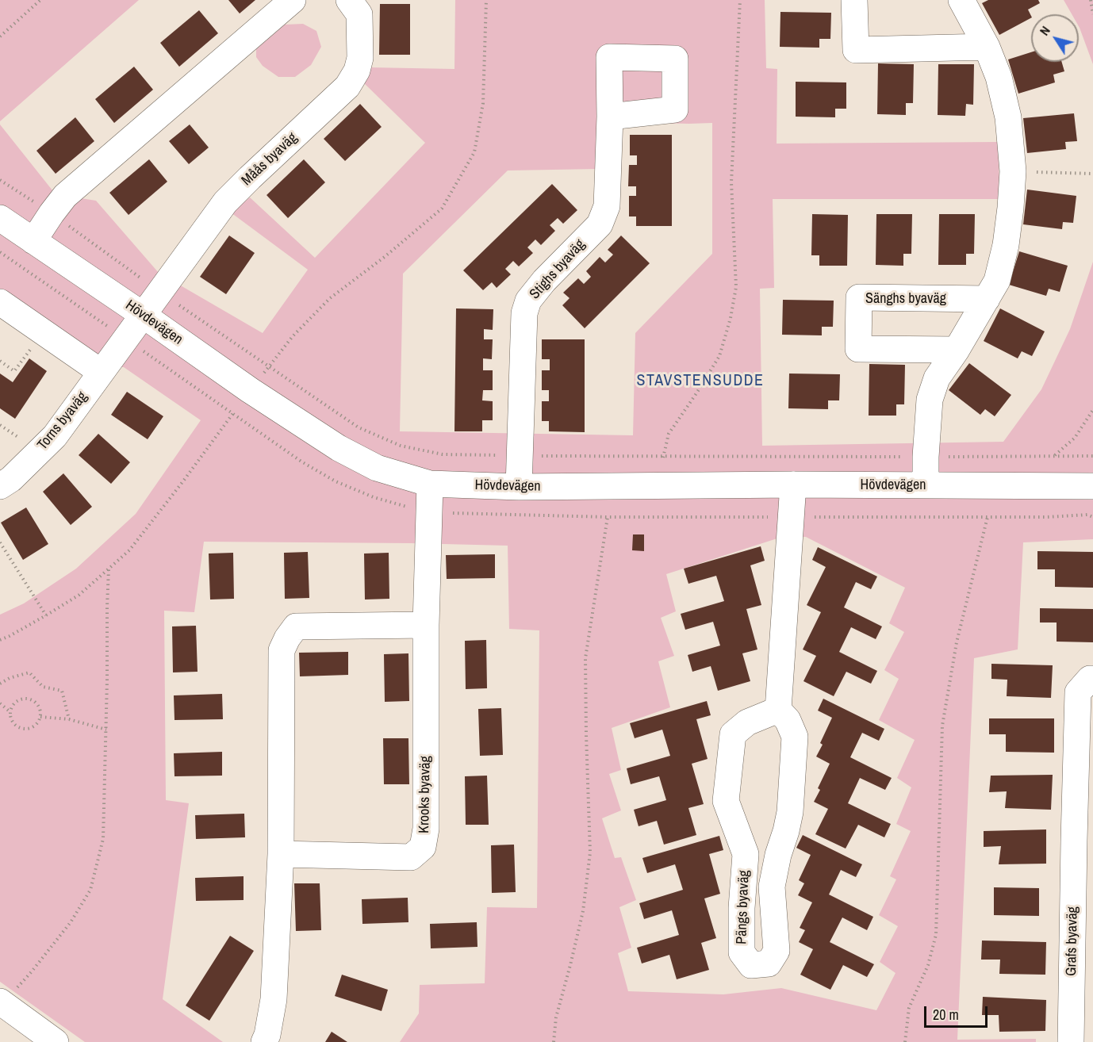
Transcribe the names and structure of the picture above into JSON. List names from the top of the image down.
{
  "streets": {
    "street": [
      "Måås byaväg",
      "Stighs byaväg",
      "Sänghs byaväg",
      "Hövdevägen",
      "Torns byaväg",
      "Krooks byaväg",
      "Pängs byaväg",
      "Grafs byaväg"
    ]
  },
  "crossings": [
    ["Måås byaväg", "Hövdevägen"],
    ["Måås byaväg", "Torns byaväg"],
    ["Stighs byaväg", "Hövdevägen"],
    ["Hövdevägen", "Torns byaväg"],
    ["Hövdevägen", "Krooks byaväg"]
  ],
  "districts": ["STAVSTENSUDDE"],
  "scale_bar": "20 m",
  "north": "top left"
}
